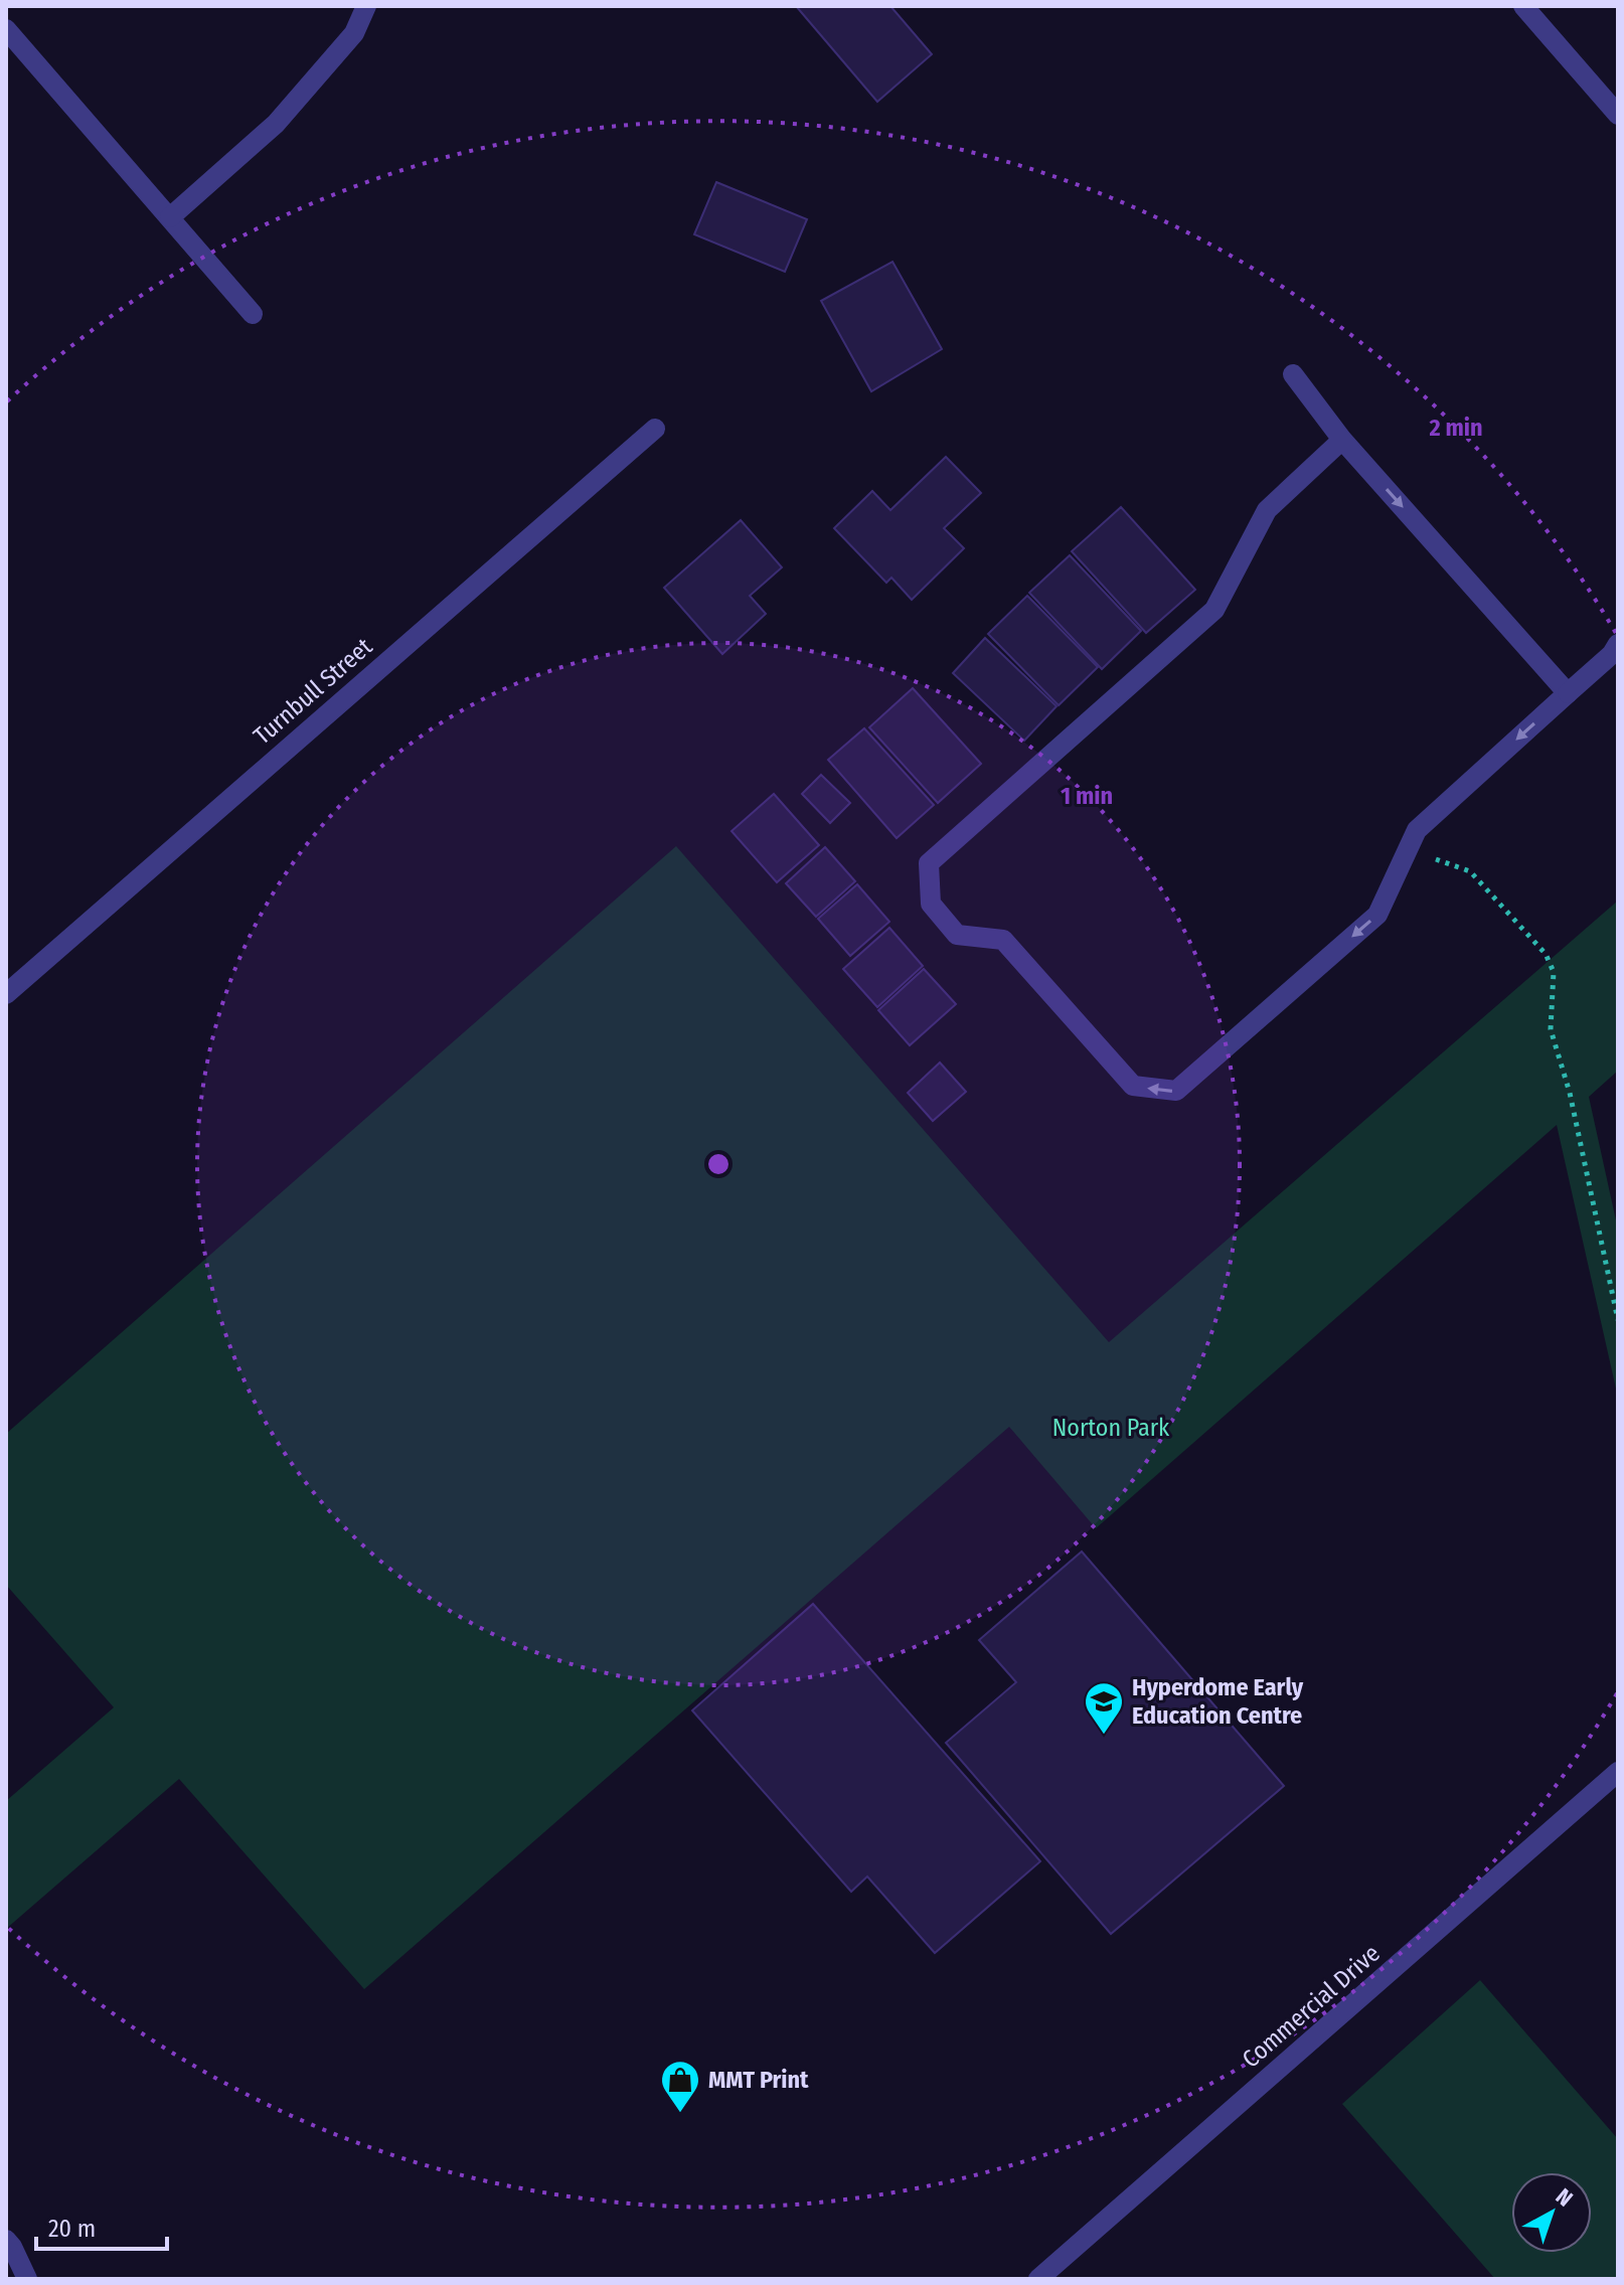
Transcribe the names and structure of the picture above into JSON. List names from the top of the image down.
{
  "streets": {
    "street": ["Turnbull Street", "Commercial Drive"]
  },
  "parks": ["Norton Park"],
  "places": {
    "school or university": ["Hyperdome Early Education Centre"],
    "shop": ["MMT Print"]
  },
  "scale_bar": "20 m",
  "north": "top right",
  "rings": ["2 min", "1 min"]
}
